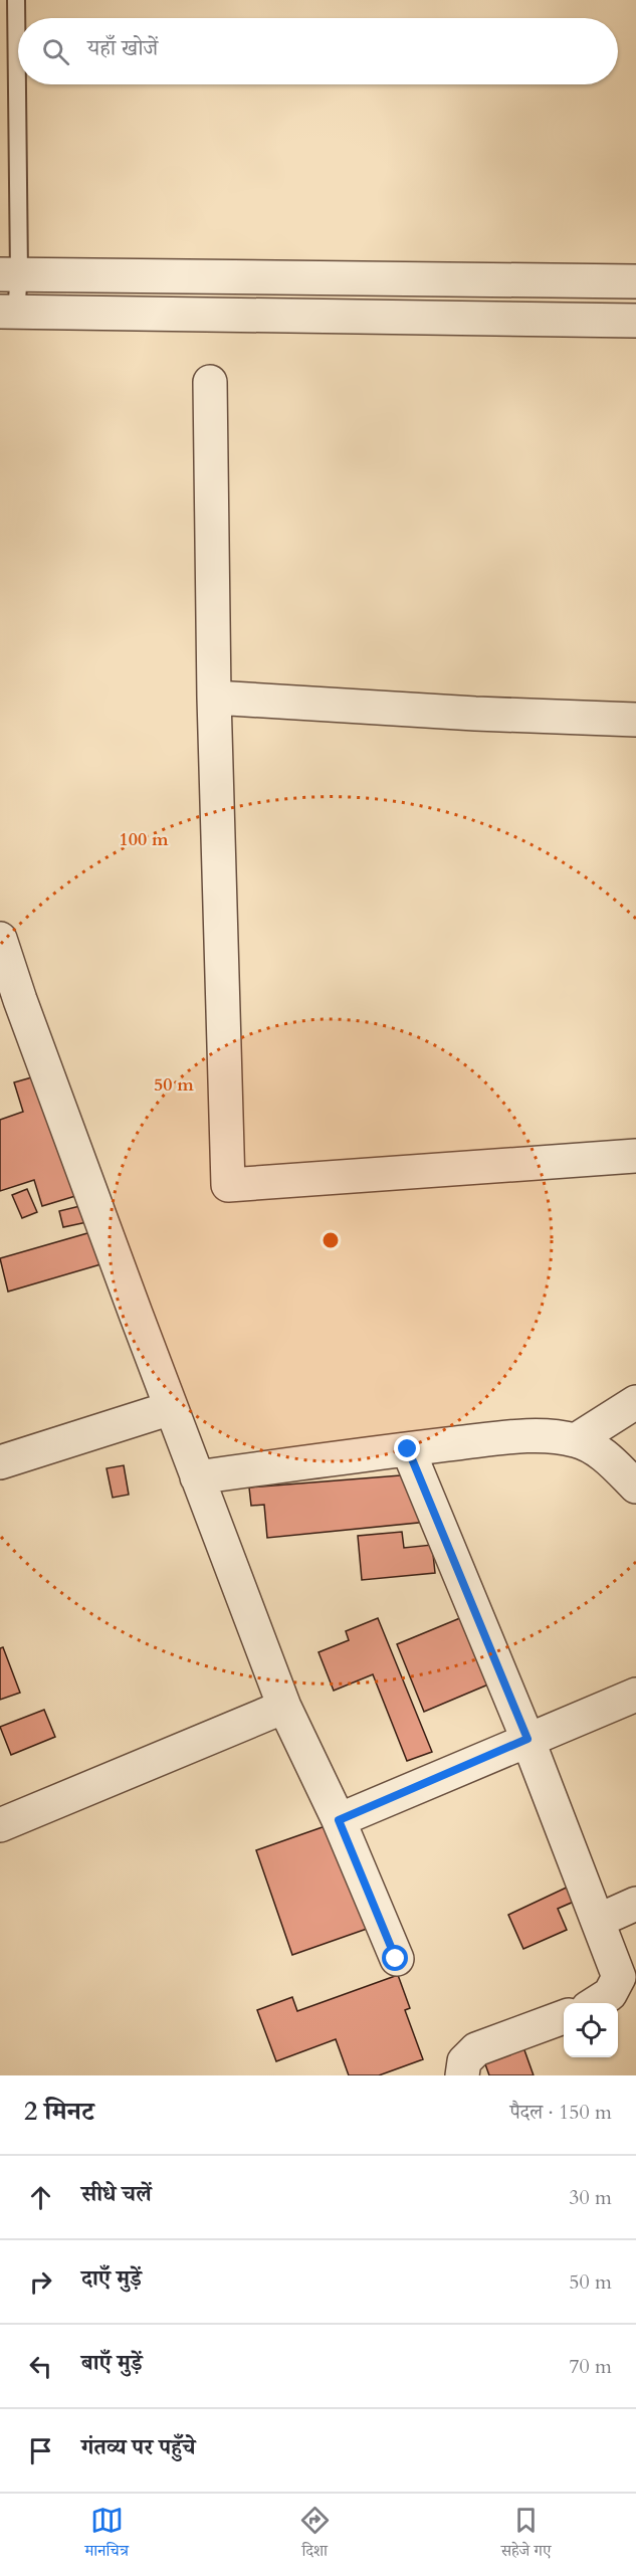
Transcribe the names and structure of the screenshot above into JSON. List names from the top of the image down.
{
  "page": {
    "search": "यहाँ खोजें",
    "heading": ["2 मिनट", "पैदल · 150 m"],
    "list": [
      ["सीधे चलें", "30 m"],
      ["दाएँ मुड़ें", "50 m"],
      ["बाएँ मुड़ें", "70 m"],
      "गंतव्य पर पहुँचे"
    ],
    "nav": ["मानचित्र", "दिशा", "सहेजे गए"]
  },
  "rings": ["100 m", "50 m"]
}
